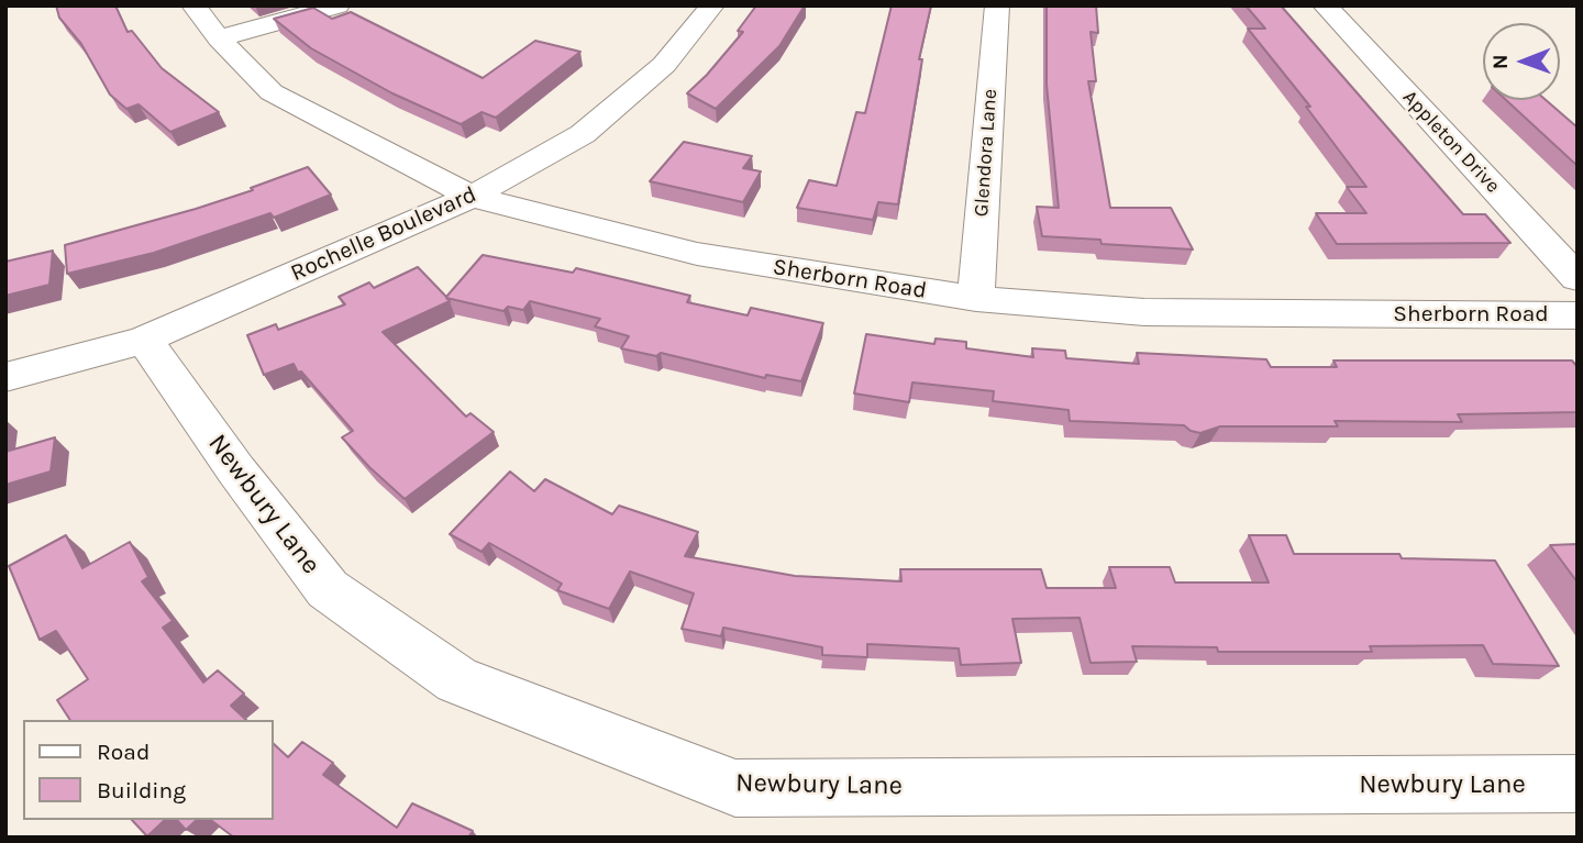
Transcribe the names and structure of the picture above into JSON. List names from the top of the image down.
{
  "streets": {
    "street": [
      "Appleton Drive",
      "Glendora Lane",
      "Rochelle Boulevard",
      "Sherborn Road",
      "Newbury Lane"
    ]
  },
  "crossings": [
    ["Glendora Lane", "Sherborn Road"],
    ["Rochelle Boulevard", "Sherborn Road"],
    ["Rochelle Boulevard", "Newbury Lane"]
  ],
  "legend": ["Road", "Building"],
  "north": "left"
}
